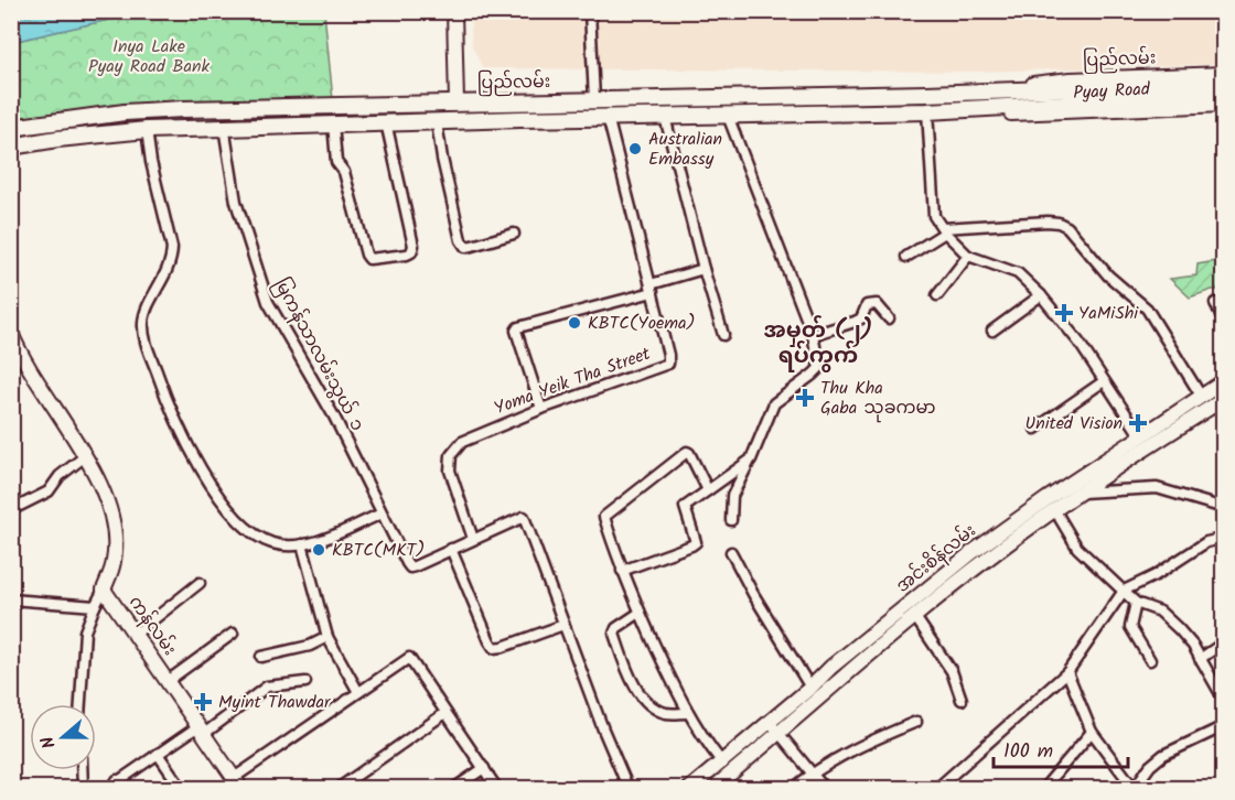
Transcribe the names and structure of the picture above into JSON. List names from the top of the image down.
{
  "streets": {
    "highway": ["ပြည်လမ်း", "Pyay Road"],
    "main road": ["အင်းစိန်လမ်း", "ကန်လမ်း"],
    "street": ["မြကန်သာလမ်းသွယ် ၁", "Yoma Yeik Tha Street"]
  },
  "crossings": [
    ["ပြည်လမ်း", "Pyay Road"],
    ["ပြည်လမ်း", "မြကန်သာလမ်းသွယ် ၁"],
    ["ပြည်လမ်း", "Yoma Yeik Tha Street"]
  ],
  "districts": ["အမှတ် (၂) ရပ်ကွက်"],
  "parks": ["Inya Lake Pyay Road Bank"],
  "places": {
    "other": ["Australian Embassy", "KBTC(Yoema)", "KBTC(MKT)"],
    "health": [
      "YaMiShi",
      "Thu Kha Gaba သုခကမာ",
      "United Vision",
      "Myint Thawdar"
    ]
  },
  "scale_bar": "100 m",
  "north": "left"
}
